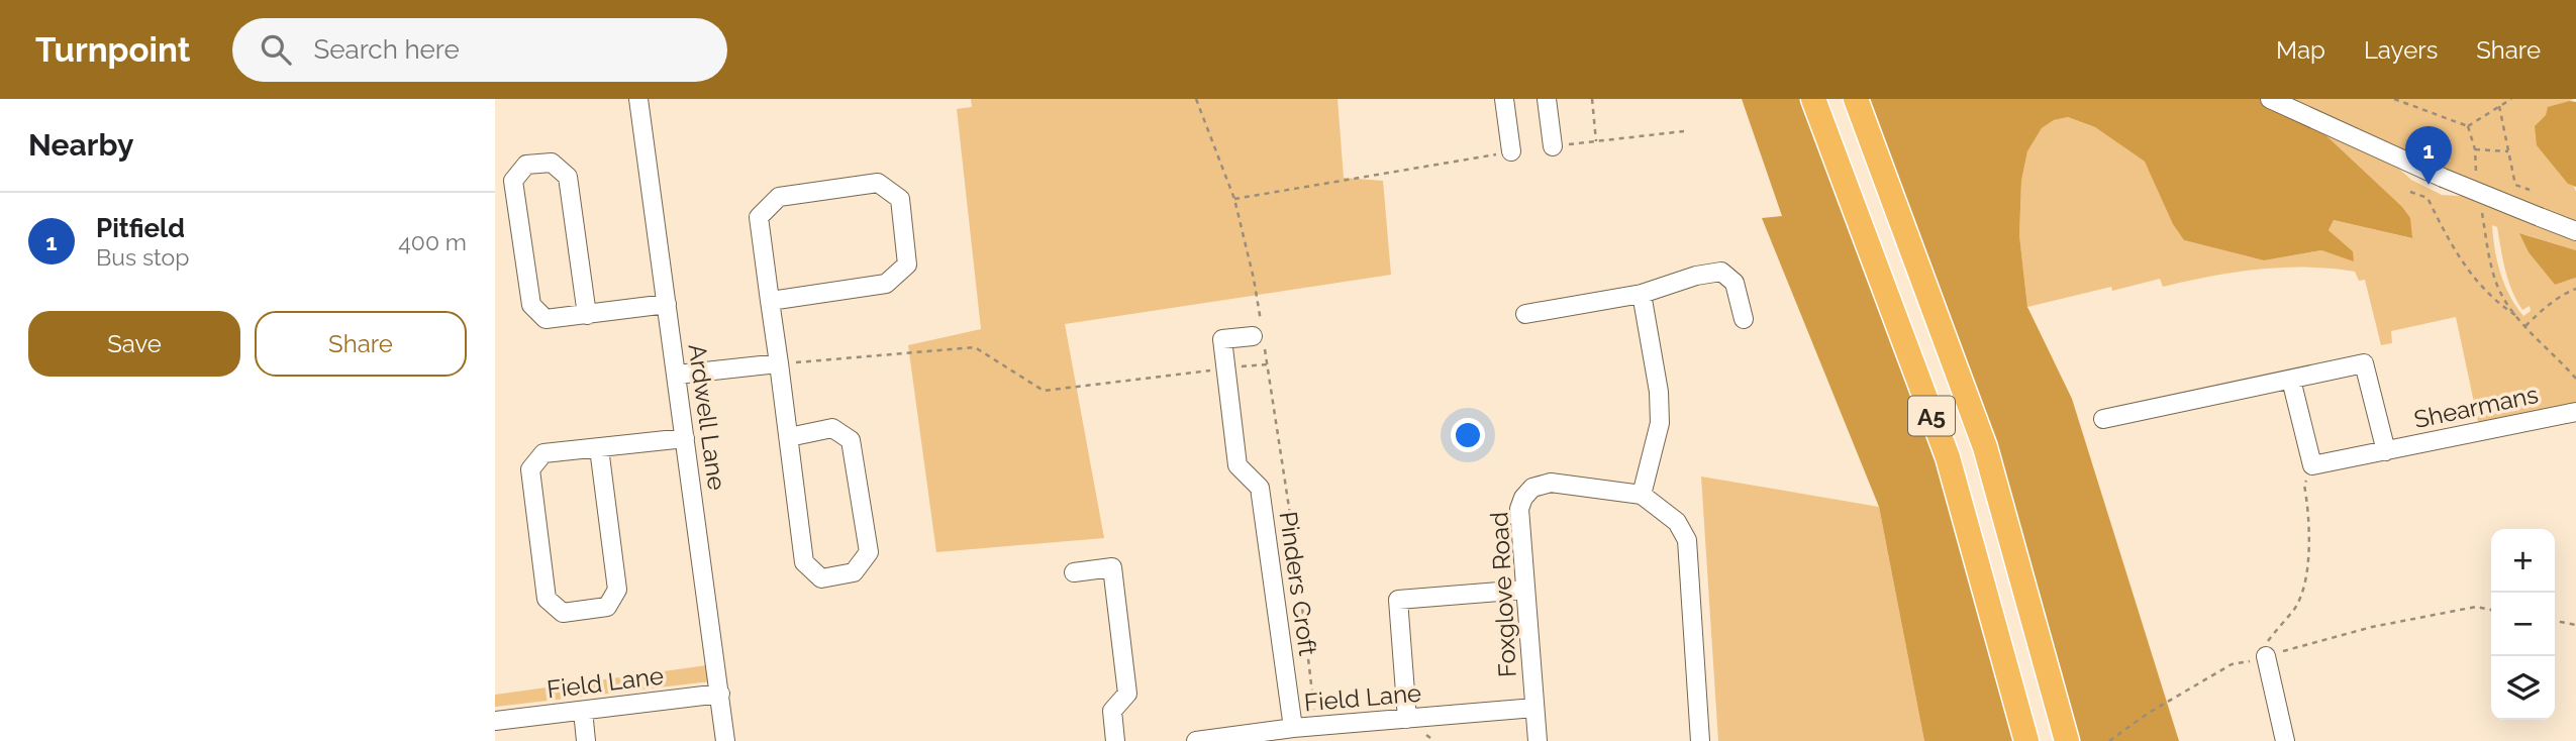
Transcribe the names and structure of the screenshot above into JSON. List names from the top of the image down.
{
  "streets": {
    "highway": ["A5"],
    "street": [
      "Shearmans",
      "Ardwell Lane",
      "Pinders Croft",
      "Foxglove Road",
      "Field Lane"
    ]
  },
  "crossings": [
    ["Ardwell Lane", "Field Lane"],
    ["Pinders Croft", "Field Lane"],
    ["Foxglove Road", "Field Lane"]
  ],
  "page": {
    "header": "Turnpoint",
    "search": "Search here",
    "nav": ["Map", "Layers", "Share"],
    "heading": "Nearby",
    "pins": "1",
    "list": [
      {
        "mark": "1",
        "name": "Pitfield",
        "note": "Bus stop",
        "value": "400 m"
      }
    ],
    "buttons": ["Save", "Share"],
    "map_buttons": ["+", "−"]
  }
}
